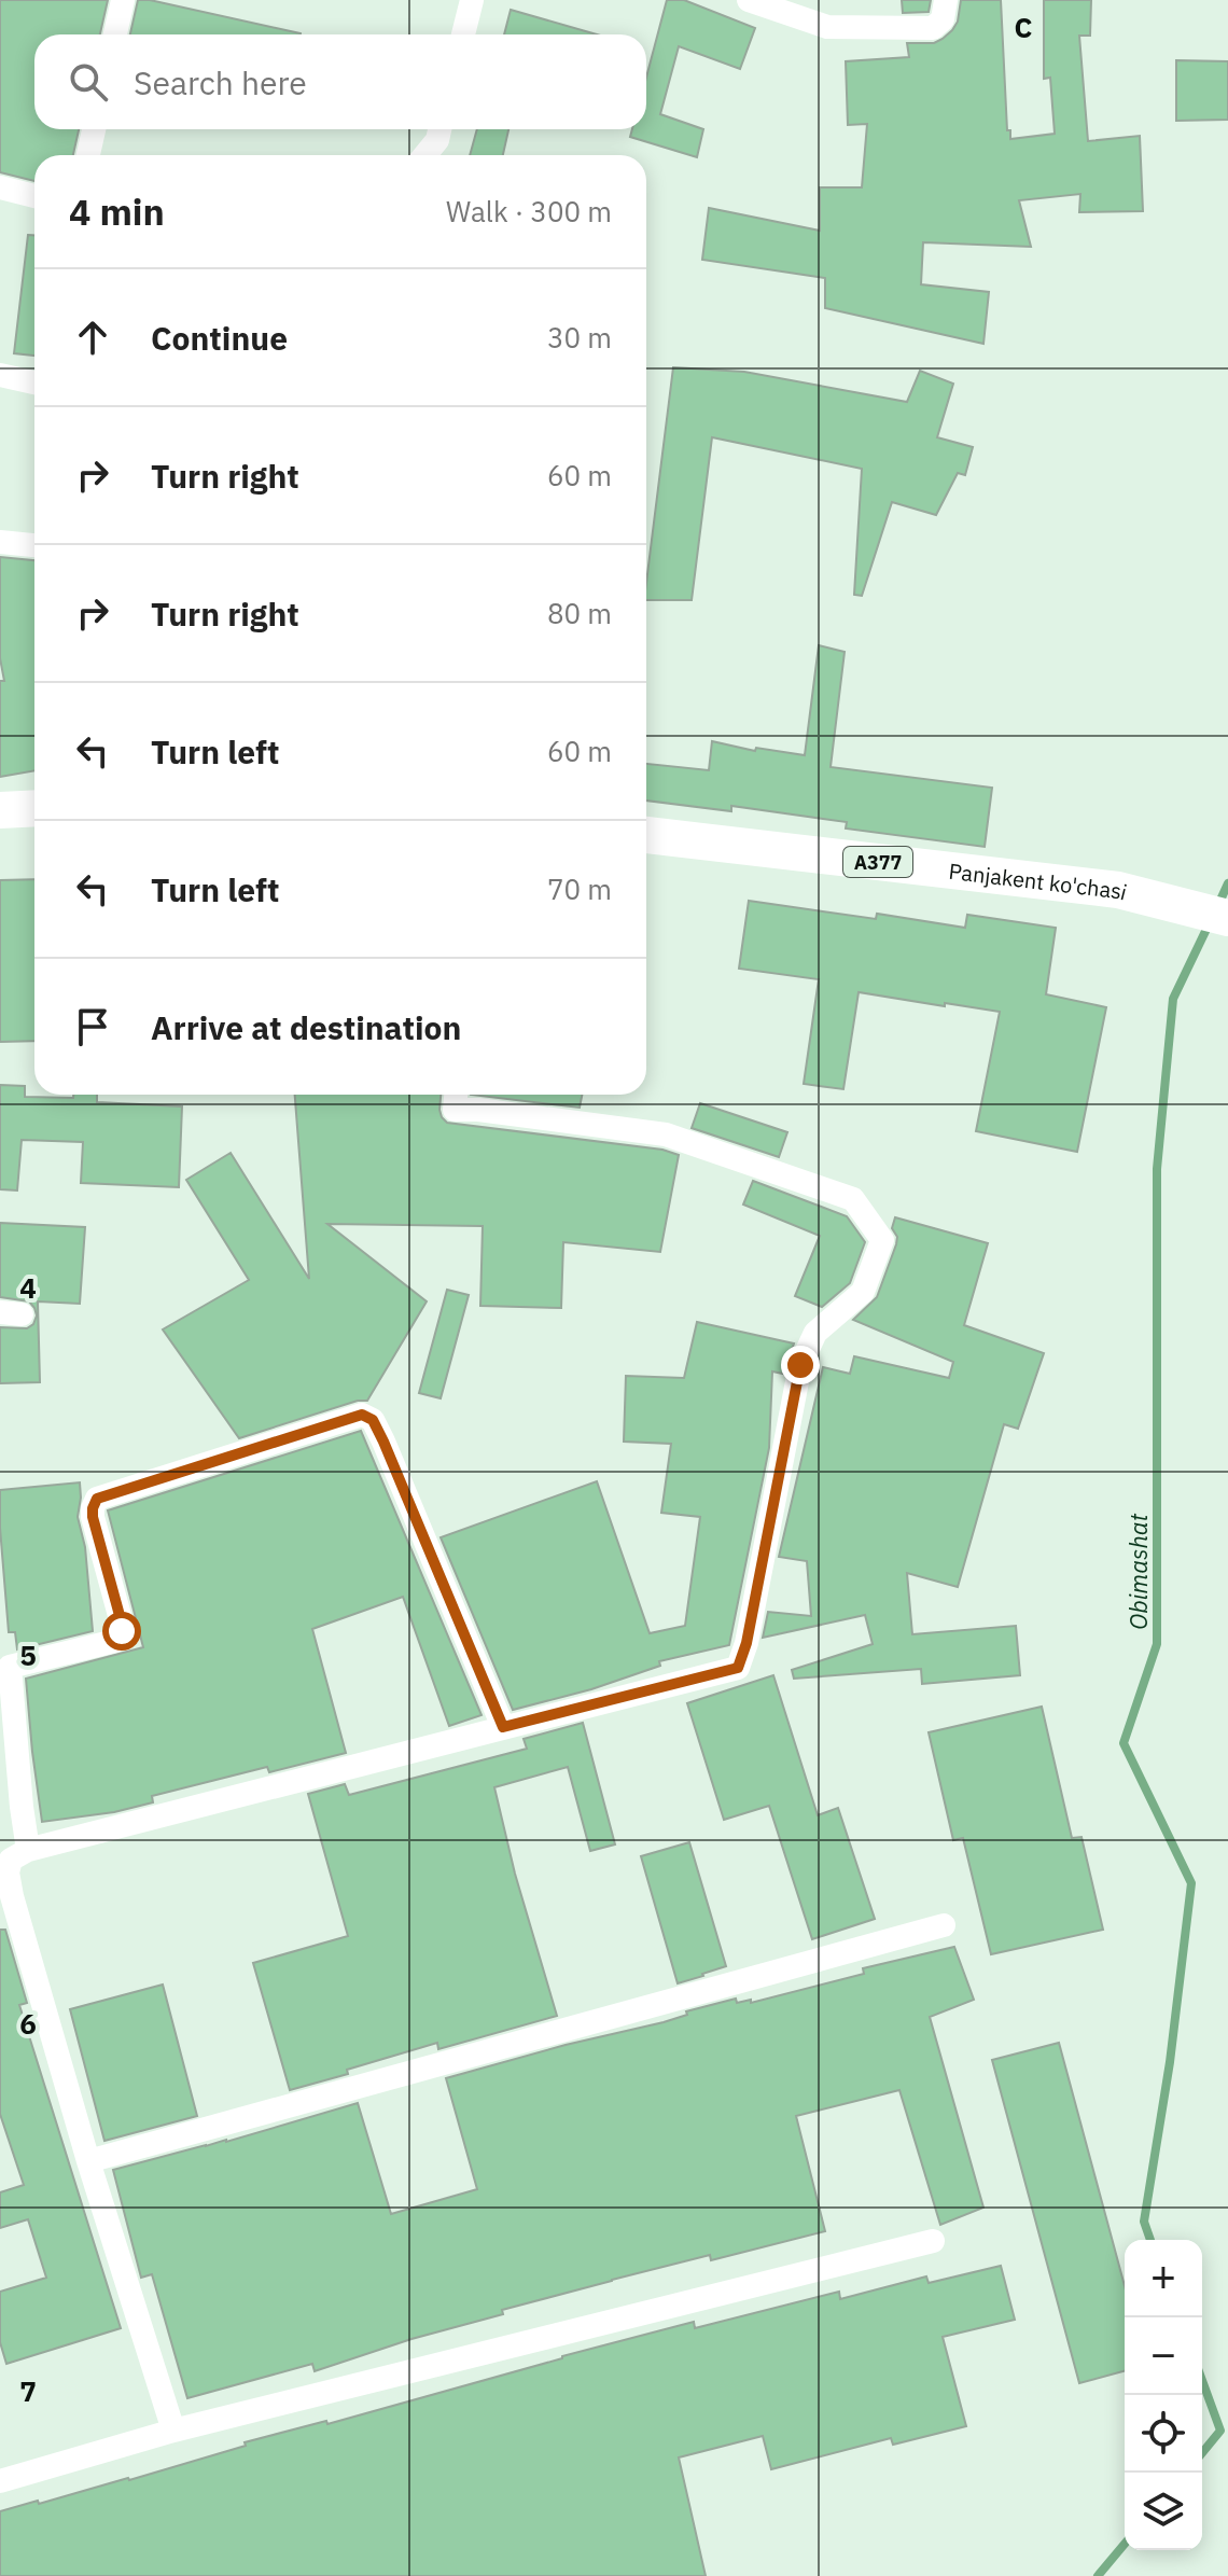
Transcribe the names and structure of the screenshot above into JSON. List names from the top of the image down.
{
  "streets": {
    "main road": ["A377", "Panjakent ko'chasi"]
  },
  "water": ["Obimashat"],
  "page": {
    "search": "Search here",
    "heading": ["4 min", "Walk · 300 m"],
    "list": [
      ["Continue", "30 m"],
      ["Turn right", "60 m"],
      ["Turn right", "80 m"],
      ["Turn left", "60 m"],
      ["Turn left", "70 m"],
      "Arrive at destination"
    ],
    "map_buttons": ["+", "−"]
  },
  "grid": {
    "columns": ["C"],
    "rows": [
      "4",
      "5",
      "6",
      "7"
    ]
  }
}
